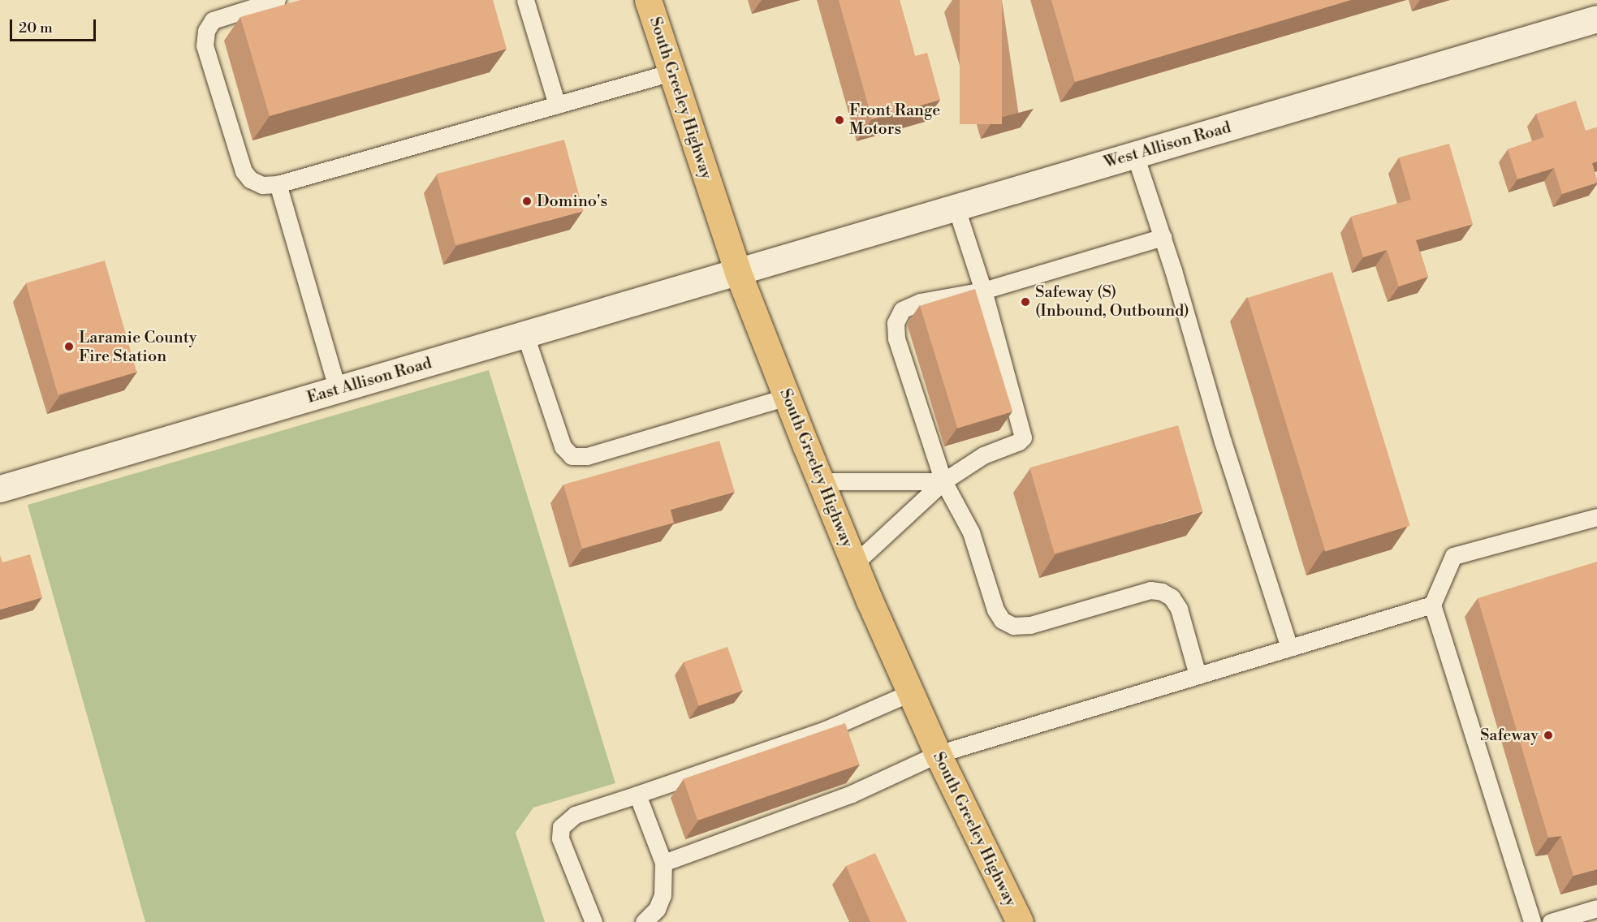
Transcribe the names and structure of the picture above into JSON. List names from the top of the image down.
{
  "streets": {
    "highway": ["South Greeley Highway"],
    "street": ["West Allison Road", "East Allison Road"]
  },
  "crossings": [
    ["South Greeley Highway", "West Allison Road"],
    ["South Greeley Highway", "East Allison Road"],
    ["West Allison Road", "East Allison Road"]
  ],
  "places": [
    "Front Range Motors",
    "Domino's",
    "Safeway (S) (Inbound, Outbound)",
    "Laramie County Fire Station",
    "Safeway"
  ],
  "scale_bar": "20 m"
}
